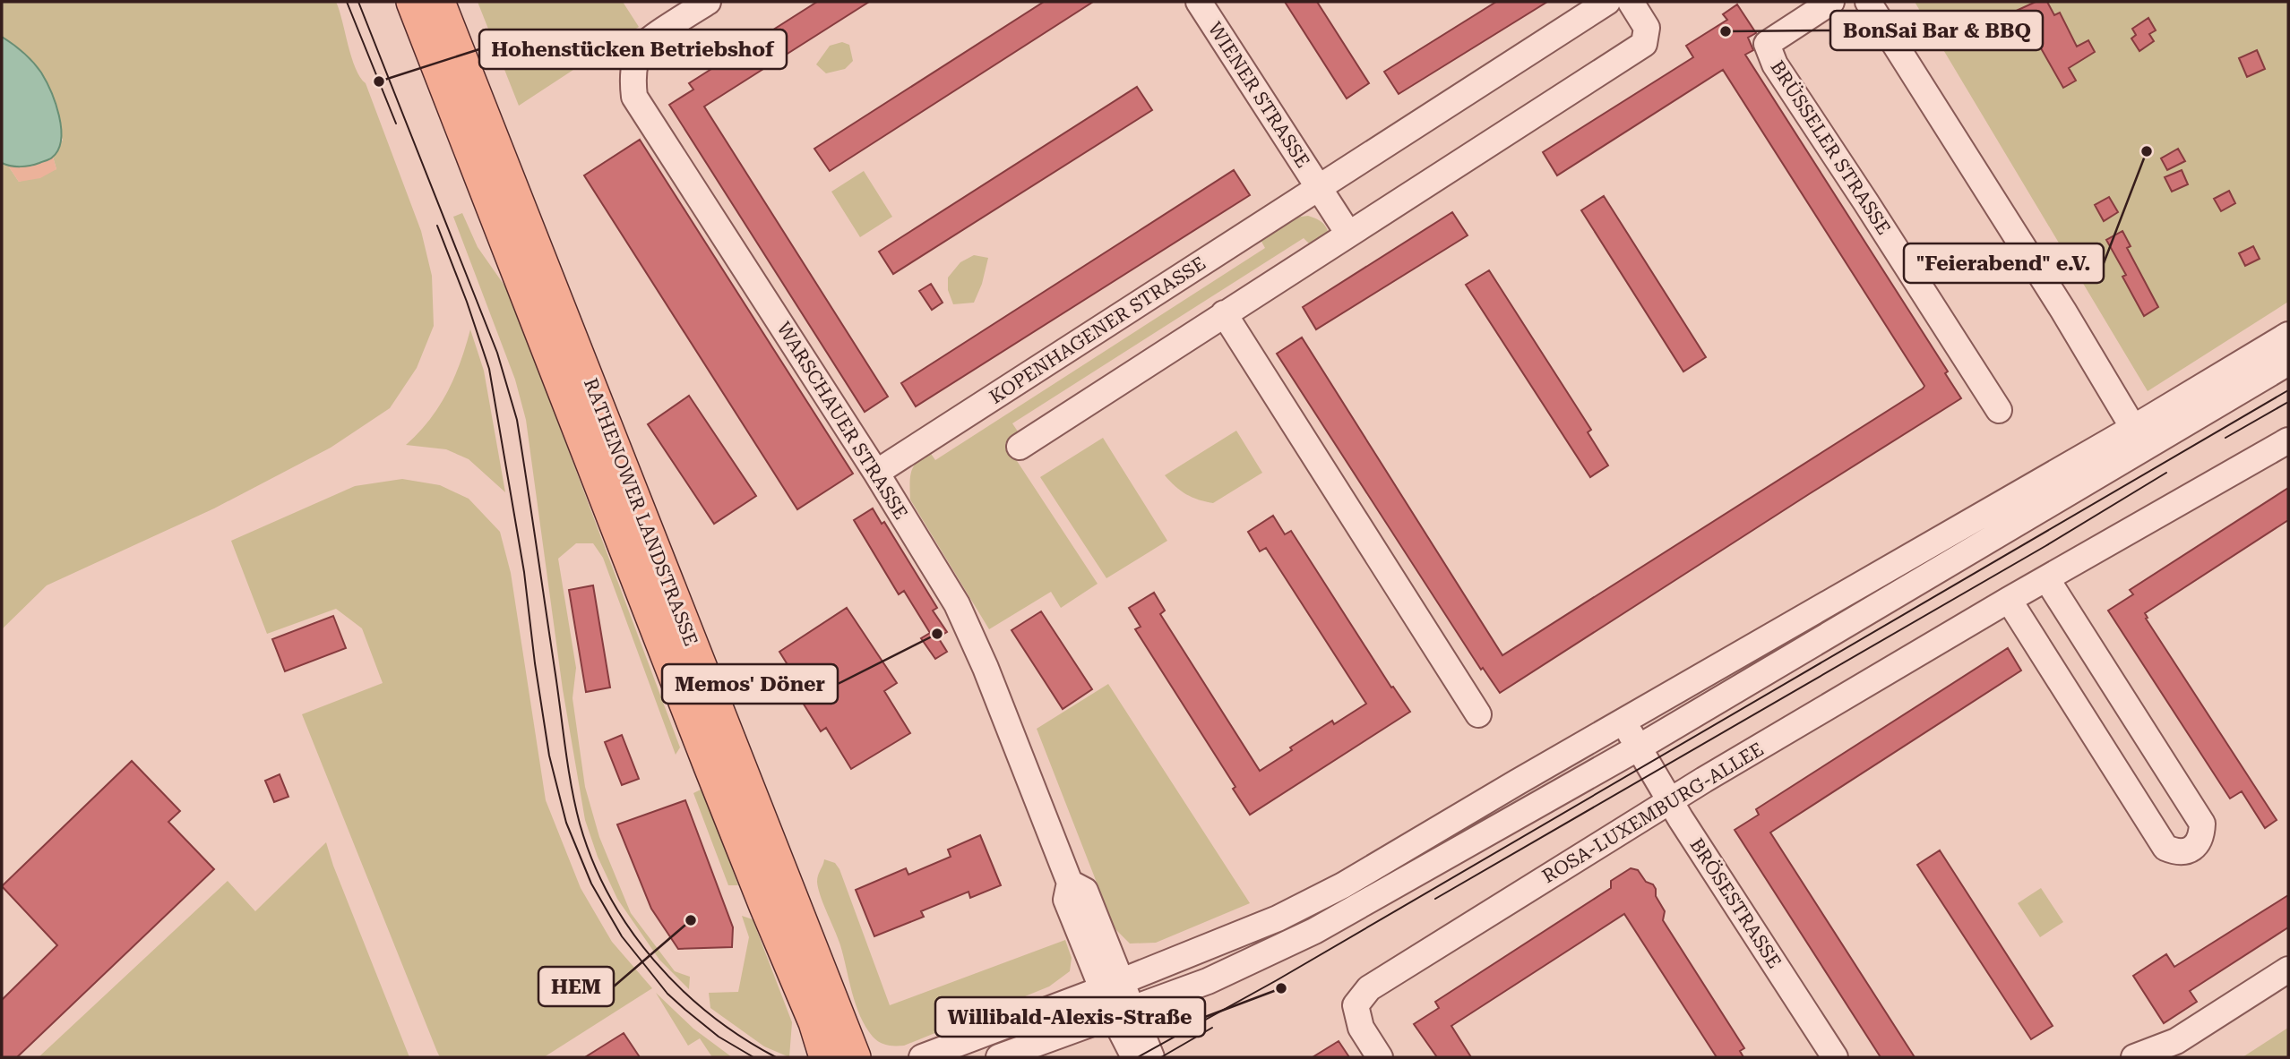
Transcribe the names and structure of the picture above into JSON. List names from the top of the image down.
{
  "streets": {
    "main road": ["RATHENOWER LANDSTRASSE"],
    "street": [
      "WIENER STRASSE",
      "BRÜSSELER STRASSE",
      "KOPENHAGENER STRASSE",
      "WARSCHAUER STRASSE",
      "ROSA-LUXEMBURG-ALLEE",
      "BRÖSESTRASSE"
    ]
  },
  "crossings": [
    ["WIENER STRASSE", "KOPENHAGENER STRASSE"],
    ["KOPENHAGENER STRASSE", "WARSCHAUER STRASSE"],
    ["ROSA-LUXEMBURG-ALLEE", "BRÖSESTRASSE"]
  ],
  "places": [
    "BonSai Bar & BBQ",
    "Hohenstücken Betriebshof",
    "\"Feierabend\" e.V.",
    "Memos' Döner",
    "HEM",
    "Willibald-Alexis-Straße"
  ]
}
